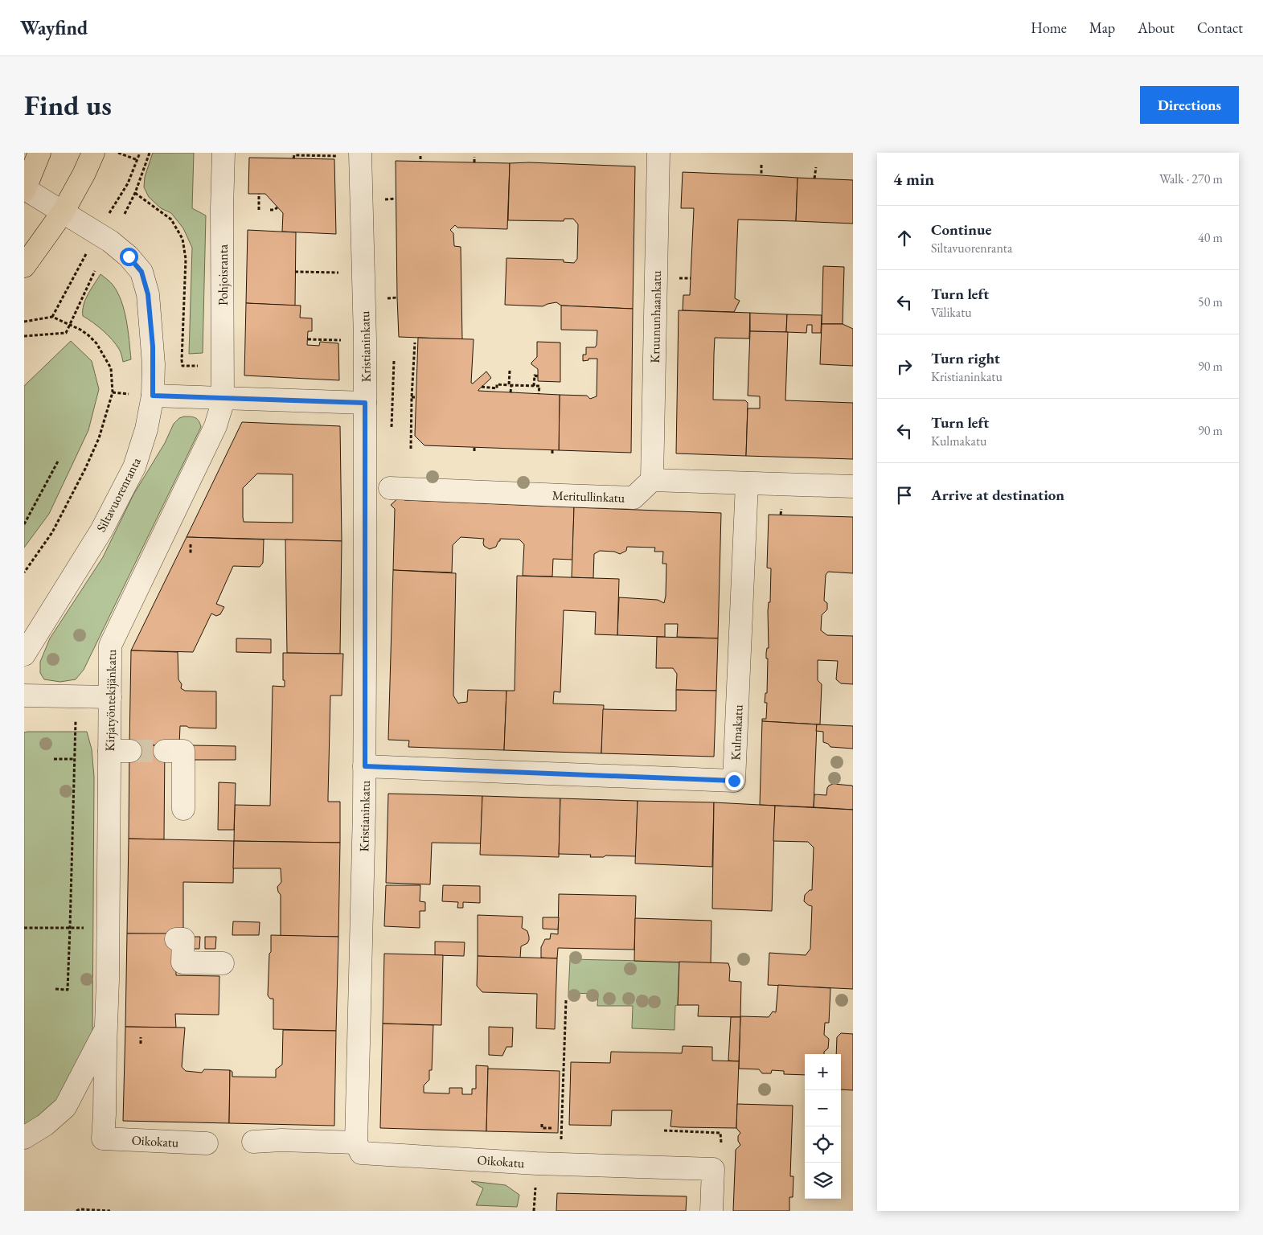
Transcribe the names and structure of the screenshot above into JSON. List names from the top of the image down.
{
  "streets": {
    "main road": ["Siltavuorenranta"],
    "street": [
      "Pohjoisranta",
      "Kruununhaankatu",
      "Kristianinkatu",
      "Meritullinkatu",
      "Kirjatyöntekijänkatu",
      "Kulmakatu",
      "Oikokatu"
    ]
  },
  "crossings": [
    ["Pohjoisranta", "Kirjatyöntekijänkatu"],
    ["Kruununhaankatu", "Meritullinkatu"],
    ["Kristianinkatu", "Kulmakatu"],
    ["Kristianinkatu", "Oikokatu"],
    ["Kirjatyöntekijänkatu", "Oikokatu"]
  ],
  "page": {
    "header": "Wayfind",
    "nav": [
      "Home",
      "Map",
      "About",
      "Contact"
    ],
    "buttons": "Directions",
    "title": "Find us",
    "heading": ["4 min", "Walk · 270 m"],
    "list": [
      ["Continue", "Siltavuorenranta", "40 m"],
      ["Turn left", "Välikatu", "50 m"],
      ["Turn right", "Kristianinkatu", "90 m"],
      ["Turn left", "Kulmakatu", "90 m"],
      "Arrive at destination"
    ],
    "map_buttons": ["+", "−"]
  }
}
